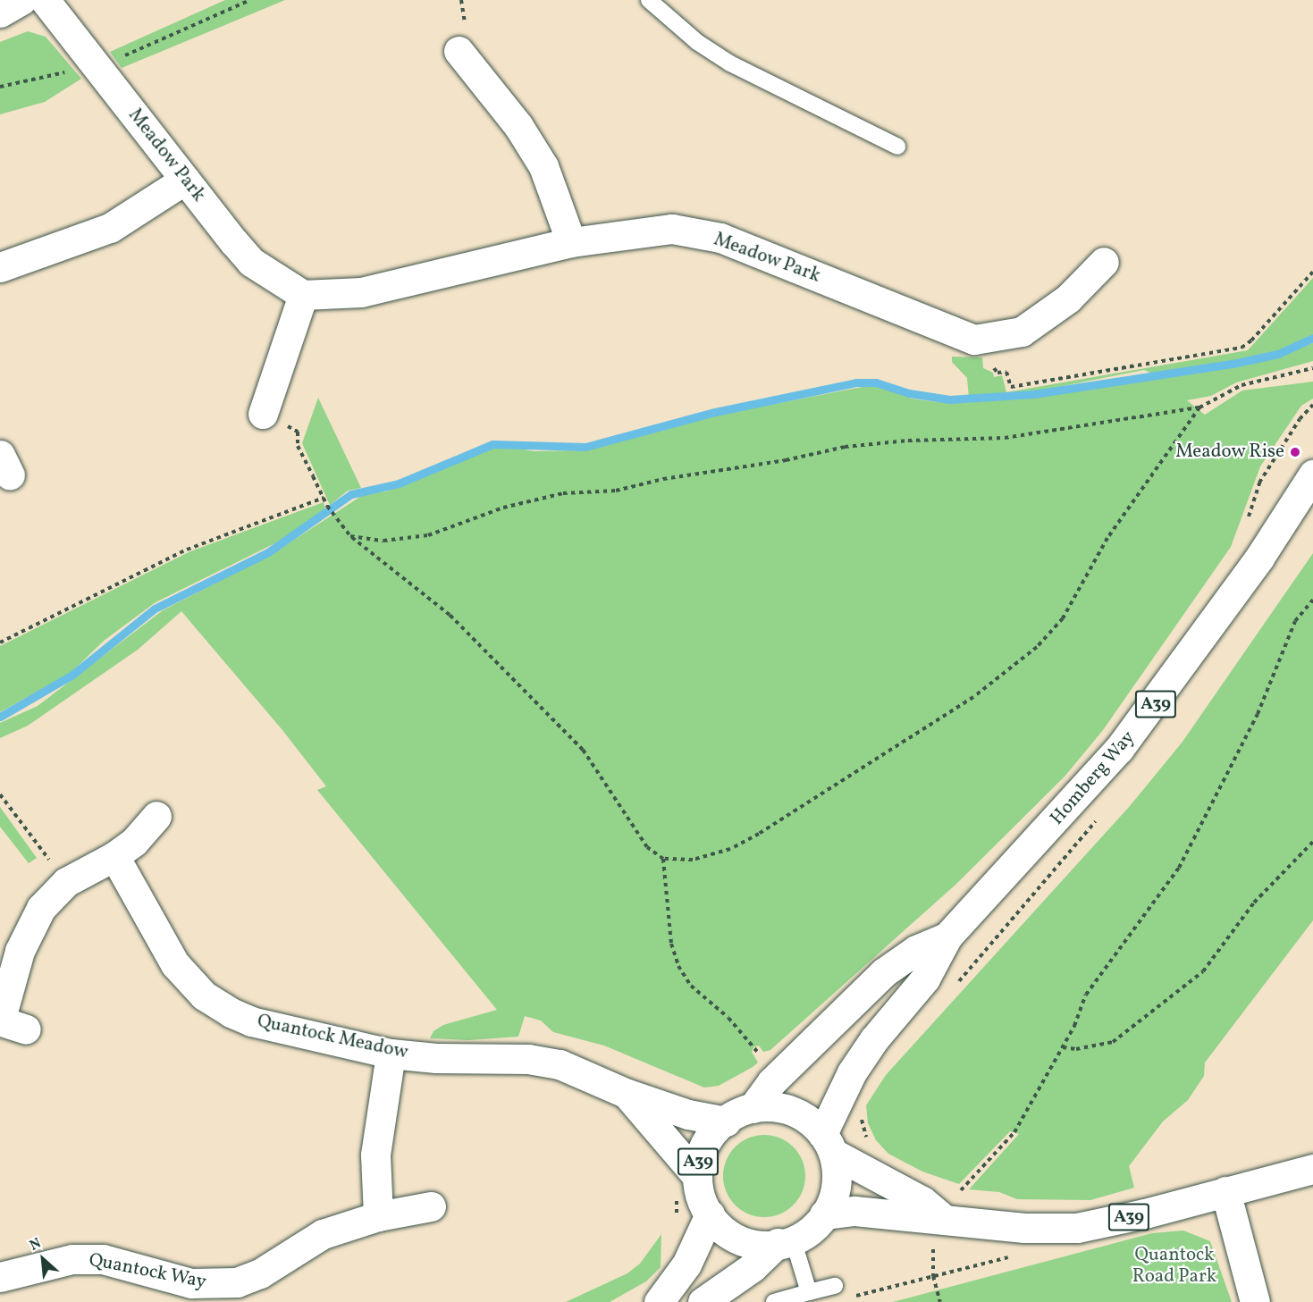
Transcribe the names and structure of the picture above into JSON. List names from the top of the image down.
{
  "streets": {
    "street": [
      "Meadow Park",
      "A39",
      "Homberg Way",
      "Quantock Meadow",
      "Quantock Way"
    ]
  },
  "crossings": [
    ["A39", "Homberg Way"],
    ["A39", "Quantock Meadow"],
    ["Homberg Way", "Quantock Meadow"]
  ],
  "parks": ["Quantock Road Park"],
  "places": ["Meadow Rise"],
  "north": "top left"
}
